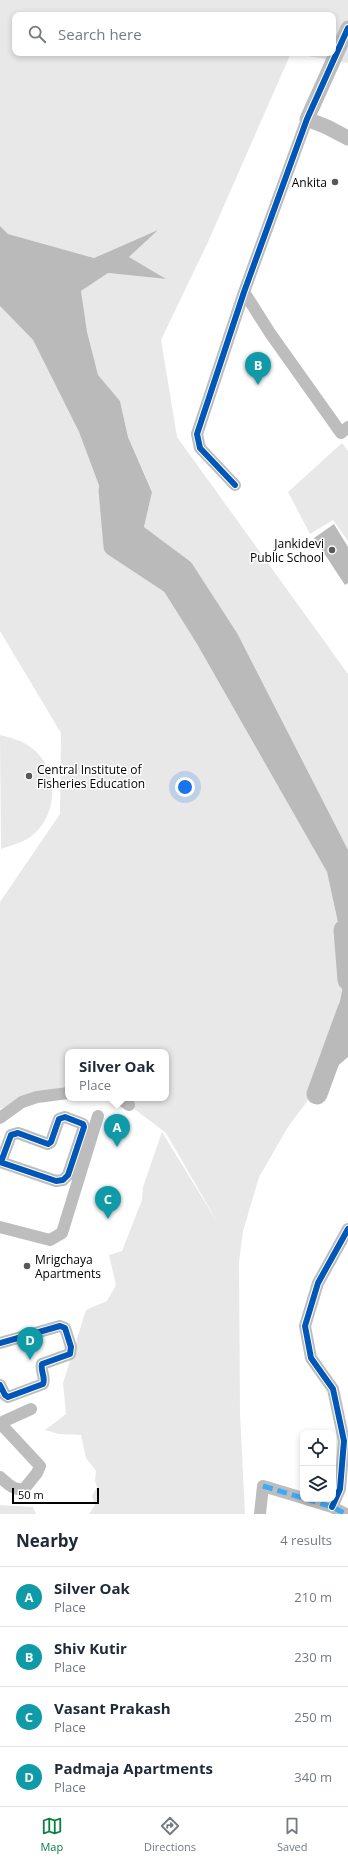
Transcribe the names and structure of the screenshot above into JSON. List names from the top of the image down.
{
  "places": [
    "Ankita",
    "Jankidevi Public School",
    "Central Institute of Fisheries Education",
    "Mrigchaya Apartments"
  ],
  "scale_bar": "50 m",
  "page": {
    "search": "Search here",
    "pins": [
      "B",
      "A",
      "C",
      "D"
    ],
    "popup": ["Silver Oak", "Place"],
    "scale": "50 m",
    "heading": ["Nearby", "4 results"],
    "list": [
      {
        "mark": "A",
        "name": "Silver Oak",
        "note": "Place",
        "value": "210 m"
      },
      {
        "mark": "B",
        "name": "Shiv Kutir",
        "note": "Place",
        "value": "230 m"
      },
      {
        "mark": "C",
        "name": "Vasant Prakash",
        "note": "Place",
        "value": "250 m"
      },
      {
        "mark": "D",
        "name": "Padmaja Apartments",
        "note": "Place",
        "value": "340 m"
      }
    ],
    "nav": ["Map", "Directions", "Saved"]
  }
}
